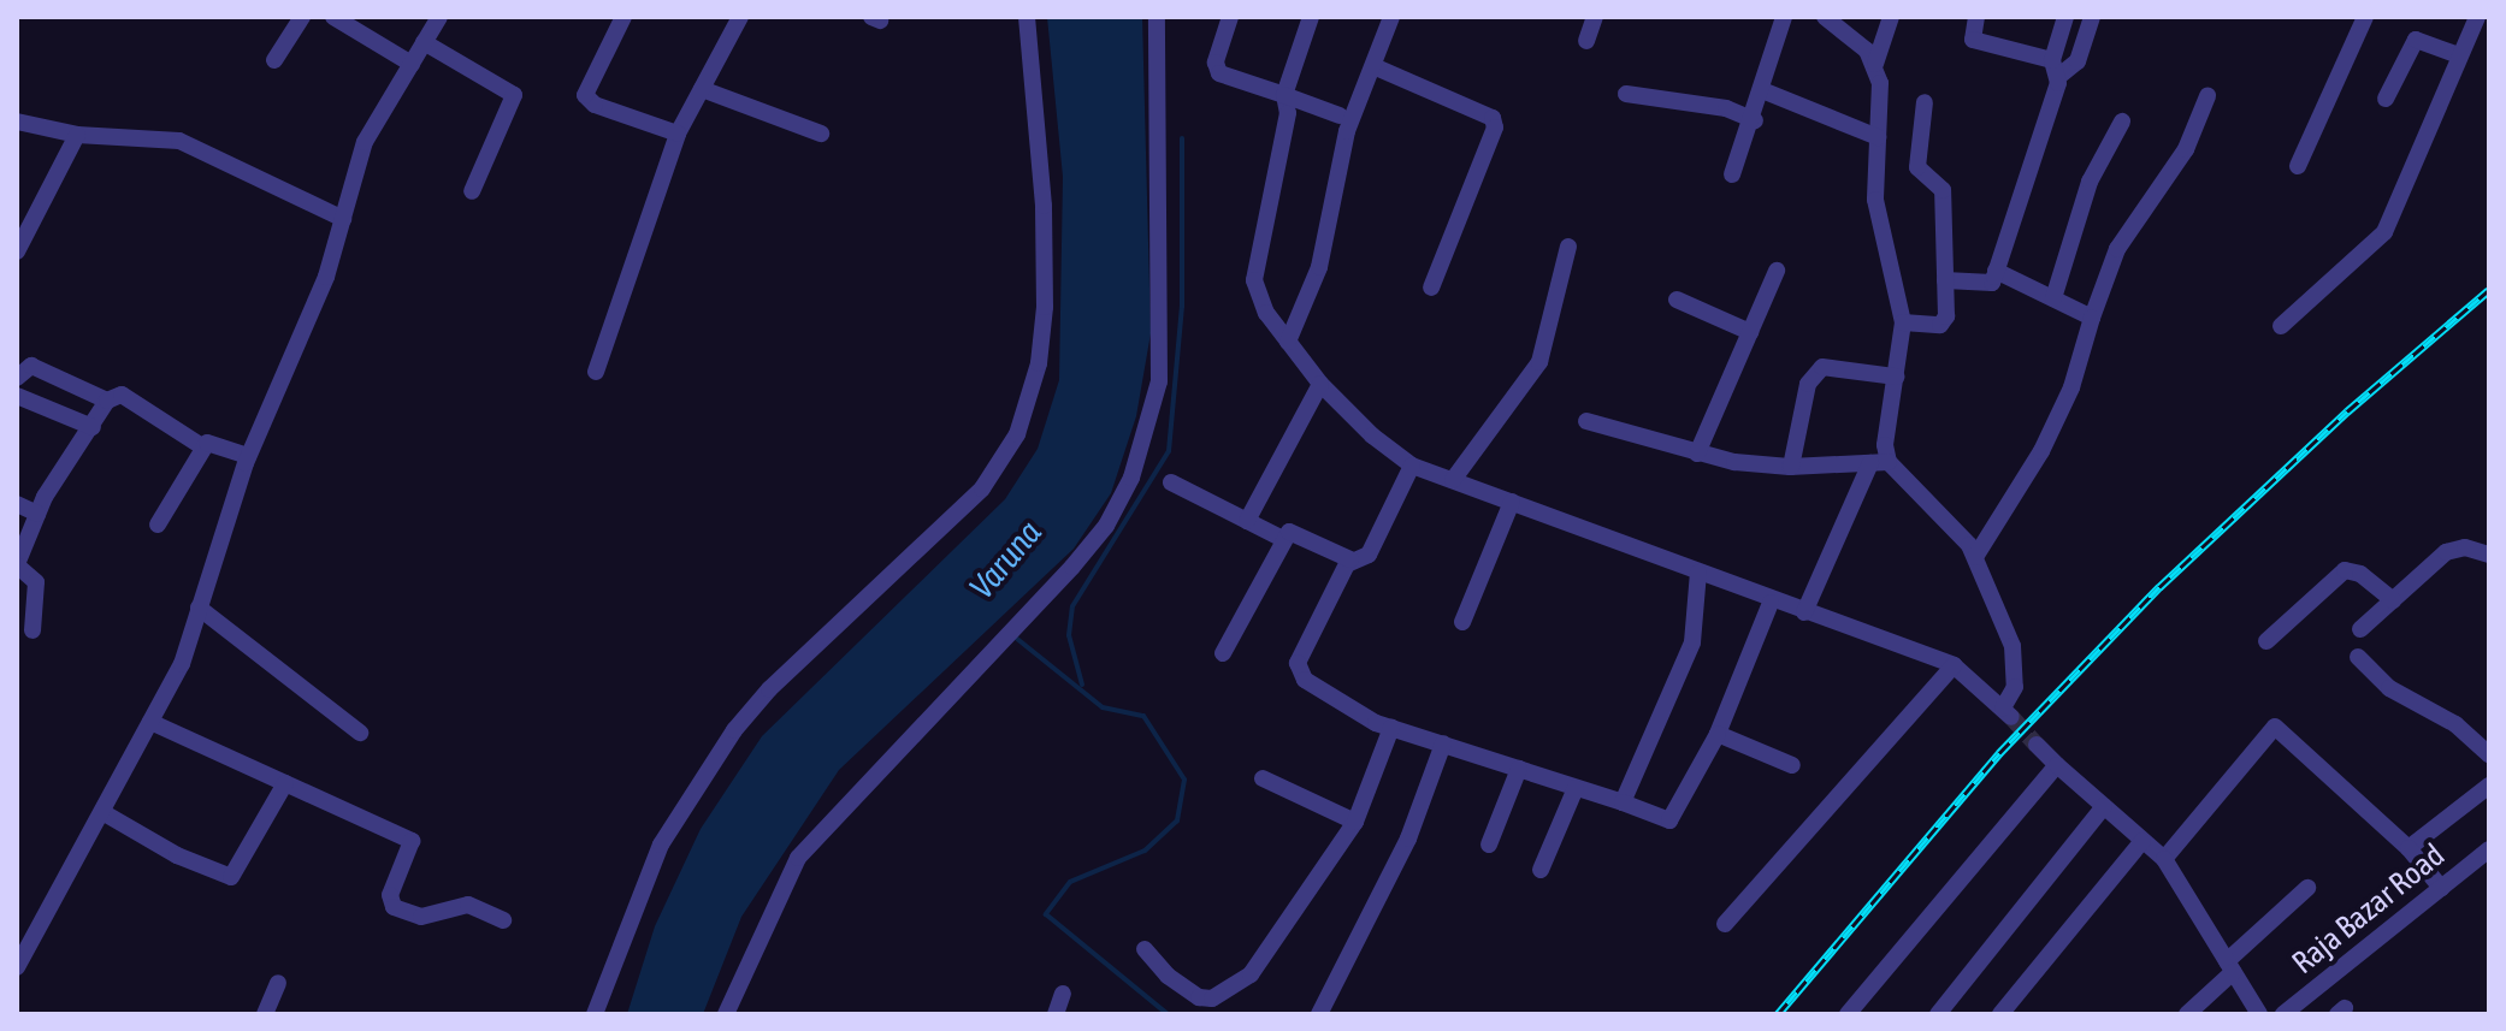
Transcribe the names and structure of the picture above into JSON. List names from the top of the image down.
{
  "streets": {
    "street": ["Raja Bazar Road"]
  },
  "water": ["Varuna"]
}
